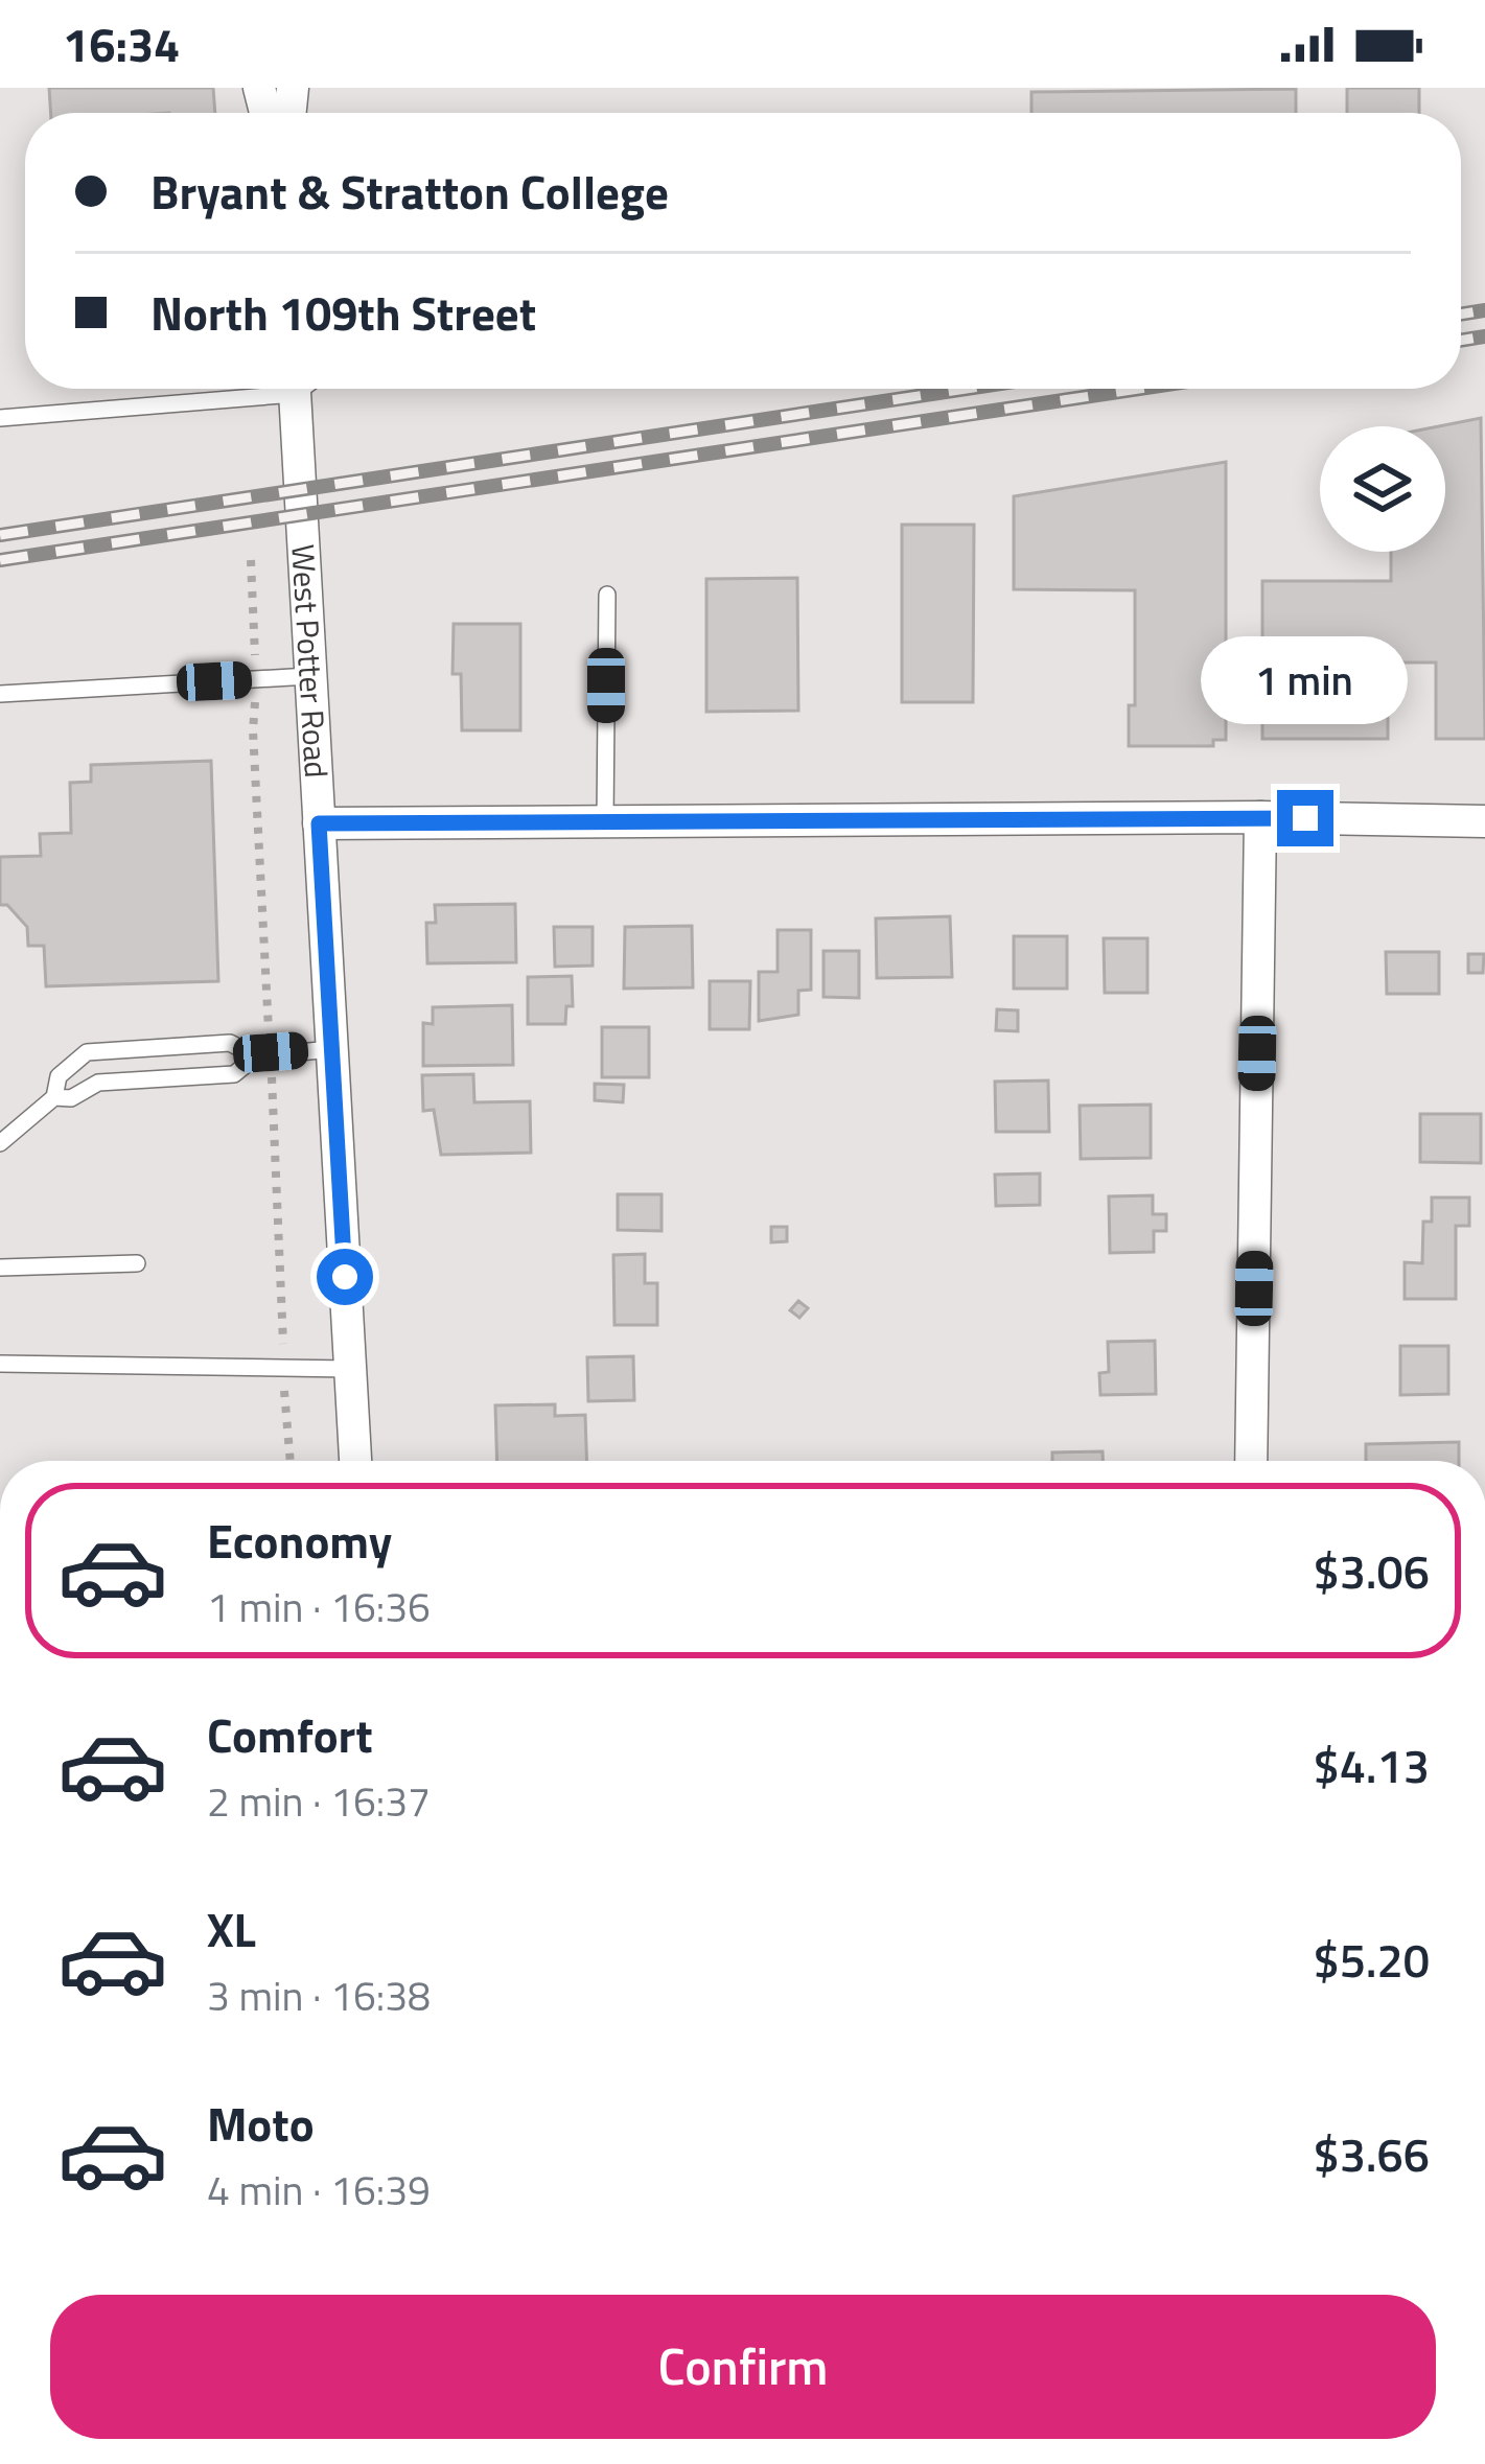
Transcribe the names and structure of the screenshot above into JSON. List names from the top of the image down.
{
  "streets": {
    "street": ["West Potter Road"]
  },
  "page": {
    "status": "16:34",
    "banner": ["Bryant & Stratton College", "North 109th Street"],
    "bubble": "1 min",
    "list": [
      {
        "name": "Economy",
        "note": "1 min · 16:36",
        "value": "$3.06"
      },
      {
        "name": "Comfort",
        "note": "2 min · 16:37",
        "value": "$4.13"
      },
      {
        "name": "XL",
        "note": "3 min · 16:38",
        "value": "$5.20"
      },
      {
        "name": "Moto",
        "note": "4 min · 16:39",
        "value": "$3.66"
      }
    ],
    "buttons": "Confirm"
  }
}
